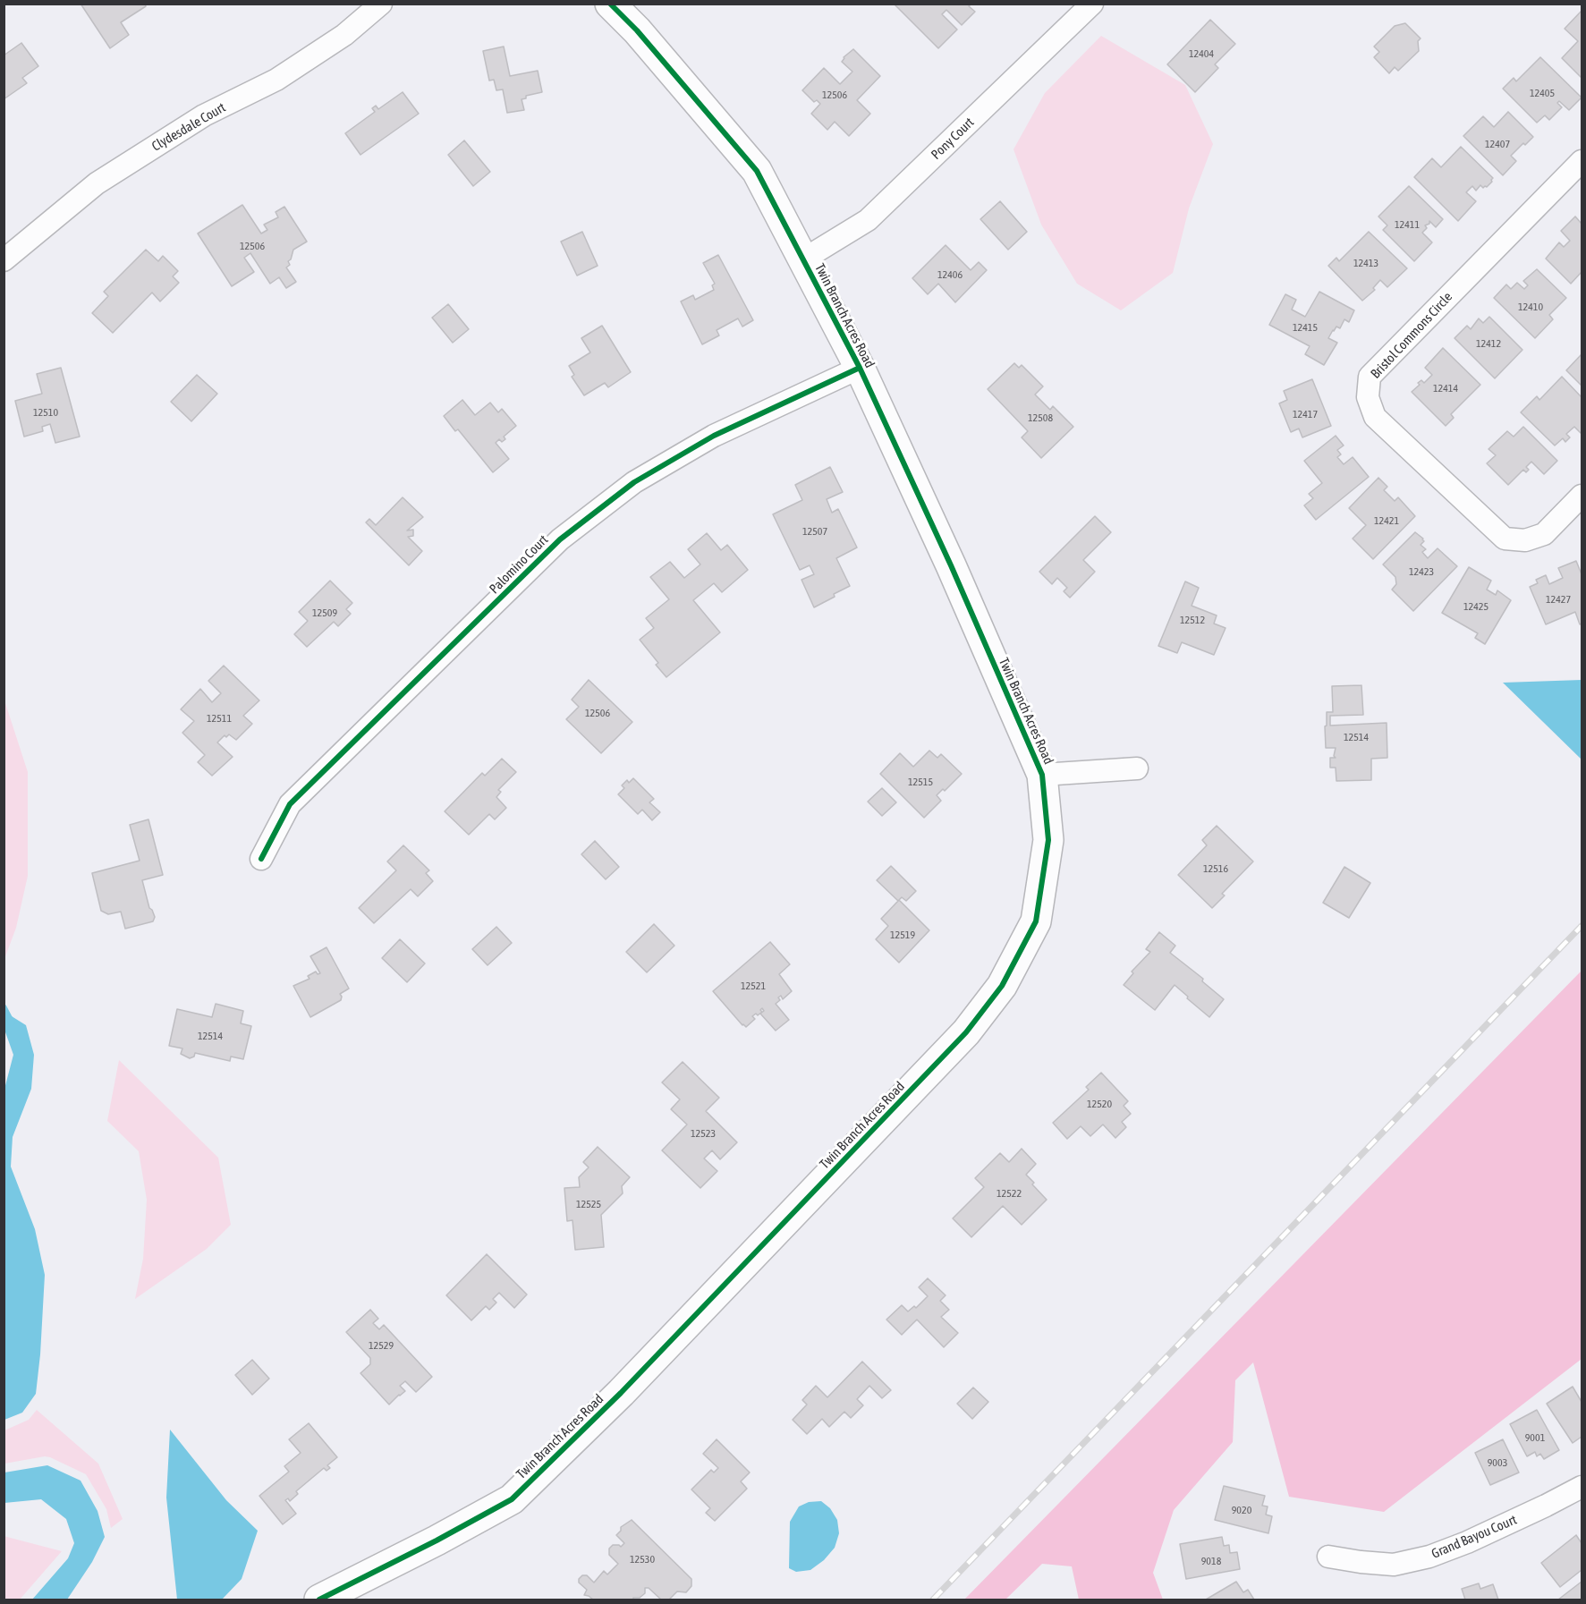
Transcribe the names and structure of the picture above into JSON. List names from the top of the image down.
{
  "streets": {
    "street": [
      "Clydesdale Court",
      "Pony Court",
      "Twin Branch Acres Road",
      "Bristol Commons Circle",
      "Palomino Court",
      "Grand Bayou Court"
    ]
  },
  "crossings": [
    ["Pony Court", "Twin Branch Acres Road"],
    ["Twin Branch Acres Road", "Palomino Court"]
  ],
  "house_numbers": [
    "12404",
    "12405",
    "12506",
    "12407",
    "12411",
    "12506",
    "12413",
    "12406",
    "12410",
    "12415",
    "12412",
    "12414",
    "12510",
    "12417",
    "12508",
    "12421",
    "12507",
    "12423",
    "12427",
    "12425",
    "12509",
    "12512",
    "12506",
    "12511",
    "12514",
    "12515",
    "12516",
    "12519",
    "12521",
    "12514",
    "12520",
    "12523",
    "12522",
    "12525",
    "12529",
    "9001",
    "9003",
    "9020",
    "12530",
    "9018"
  ]
}
